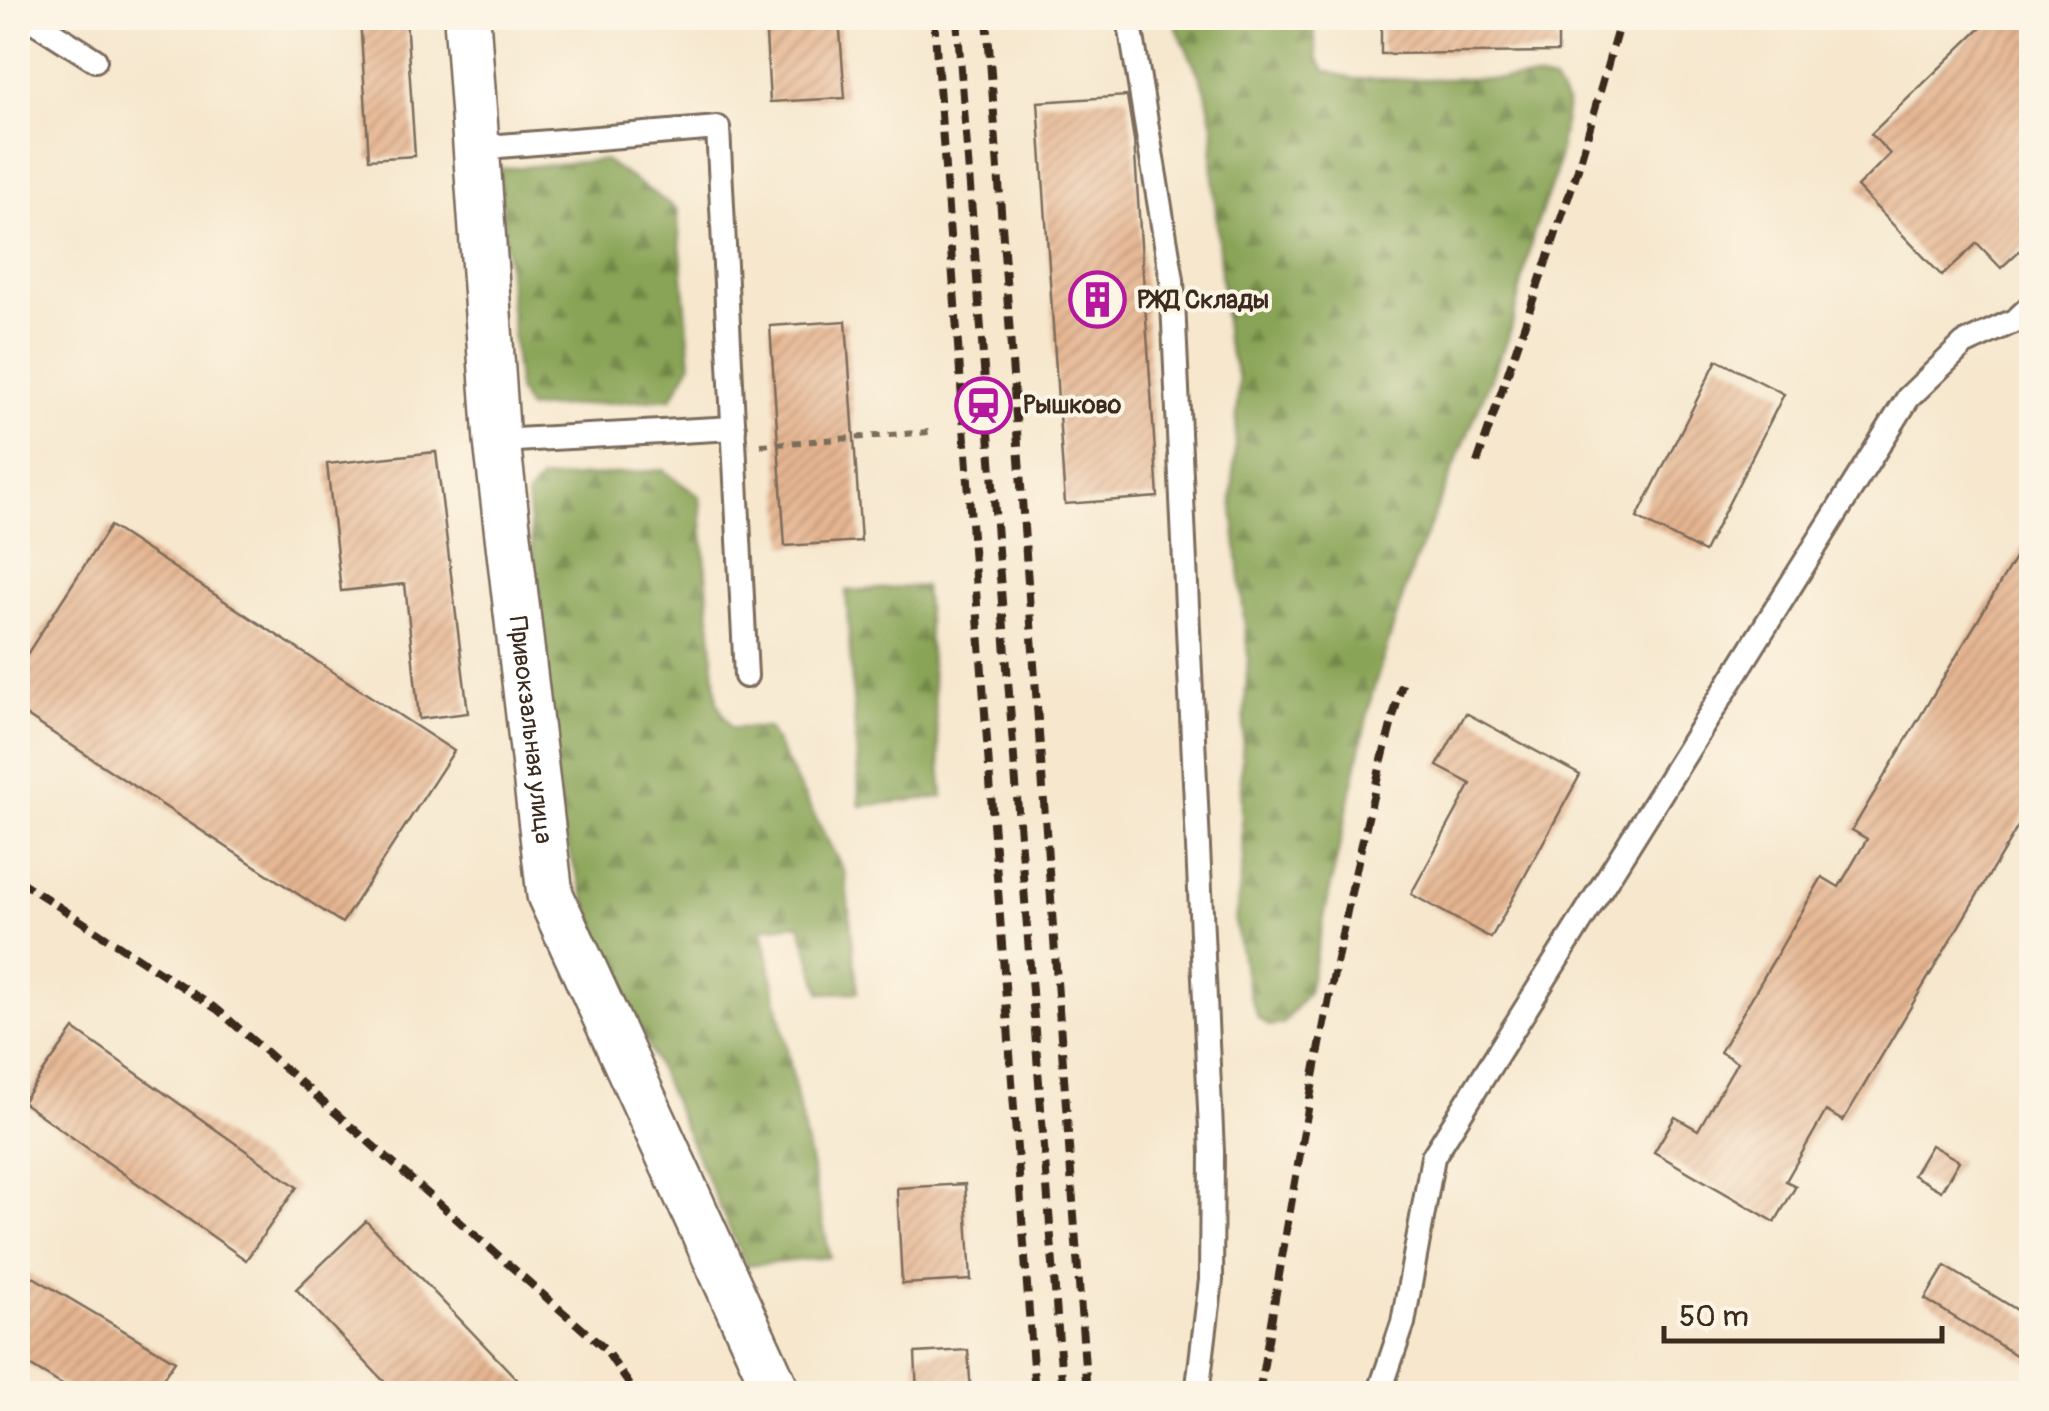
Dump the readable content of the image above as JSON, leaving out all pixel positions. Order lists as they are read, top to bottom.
{
  "streets": {
    "street": ["Привокзальная улица"]
  },
  "places": {
    "building": ["РЖД Склады"],
    "station": ["Рышково"]
  },
  "scale_bar": "50 m"
}
